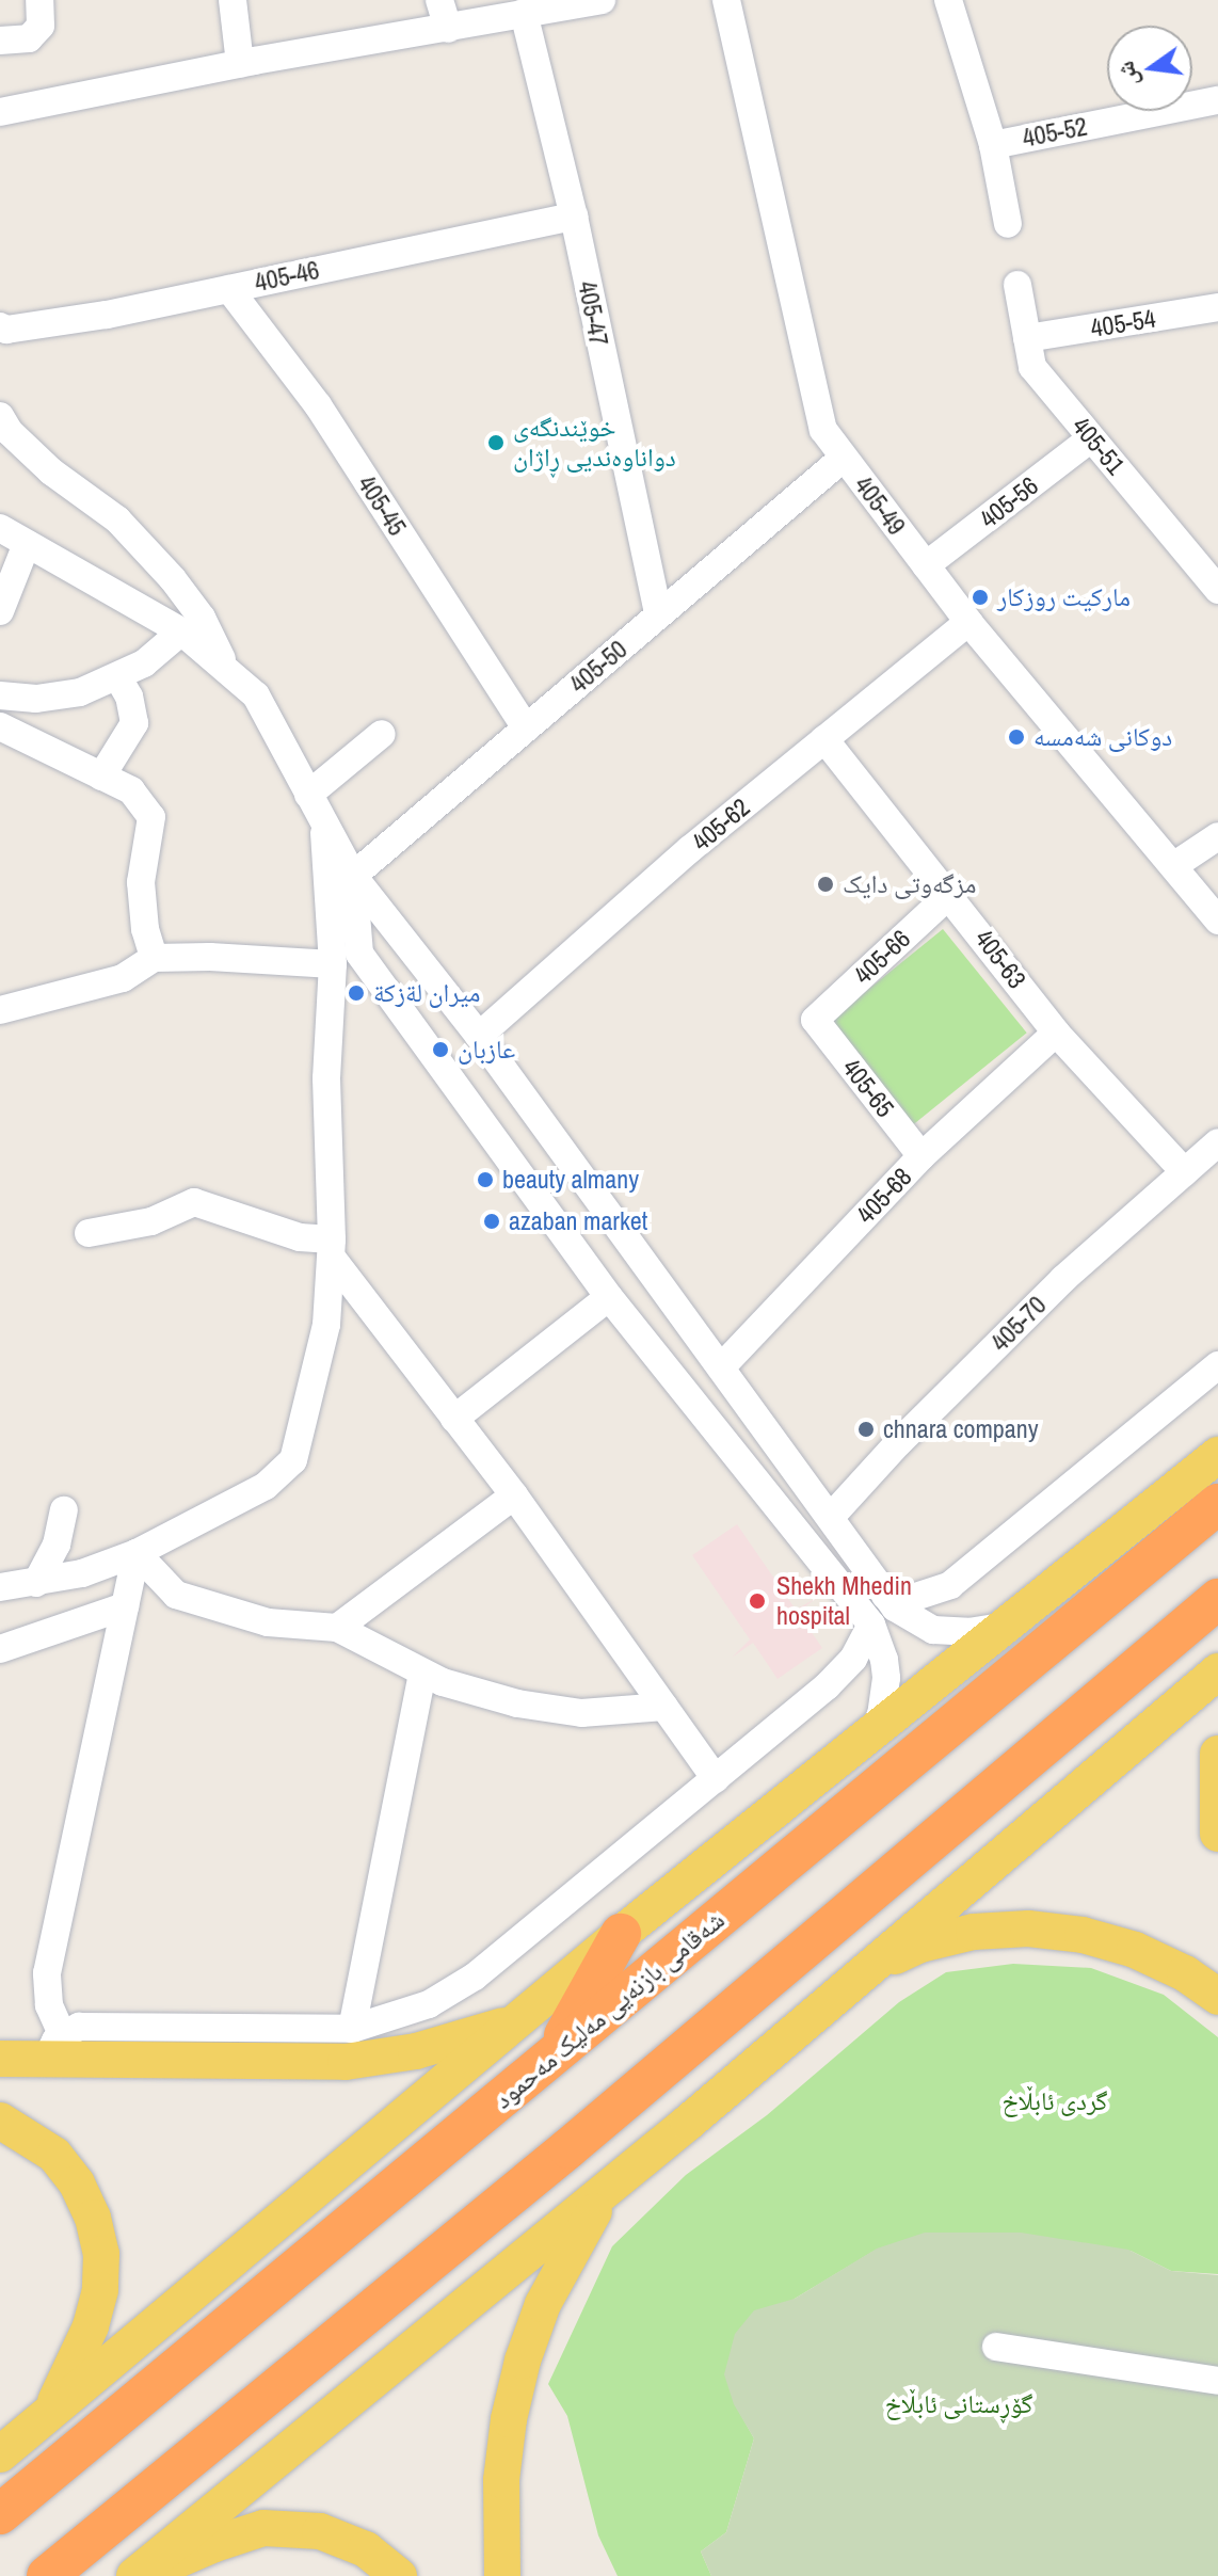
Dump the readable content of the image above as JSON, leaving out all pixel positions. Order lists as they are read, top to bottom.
{
  "streets": {
    "highway": ["شەقامی بازنەیی مەلیک مەحمود"],
    "street": [
      "405-52",
      "405-46",
      "405-47",
      "405-54",
      "405-51",
      "405-56",
      "405-45",
      "405-49",
      "405-50",
      "405-62",
      "405-66",
      "405-63",
      "405-65",
      "405-68",
      "405-70"
    ]
  },
  "crossings": [
    ["405-46", "405-47"],
    ["405-46", "405-45"],
    ["405-47", "405-50"],
    ["405-54", "405-51"],
    ["405-51", "405-56"],
    ["405-56", "405-49"],
    ["405-45", "405-50"],
    ["405-49", "405-50"],
    ["405-49", "405-62"],
    ["405-62", "405-63"],
    ["405-66", "405-63"],
    ["405-66", "405-65"],
    ["405-63", "405-68"],
    ["405-63", "405-70"],
    ["405-65", "405-68"]
  ],
  "parks": ["گردی ئابڵاخ", "گۆڕستانی ئابڵاخ"],
  "places": [
    "خوێندنگەی دواناوەندیی ڕاژان",
    "ماركيت روزكار",
    "دوکانی شەمسە",
    "مزگەوتی دایک",
    "ميران لةزكة",
    "عازبان",
    "beauty almany",
    "azaban market",
    "chnara company",
    "Shekh Mhedin hospital"
  ],
  "north": "left"
}
